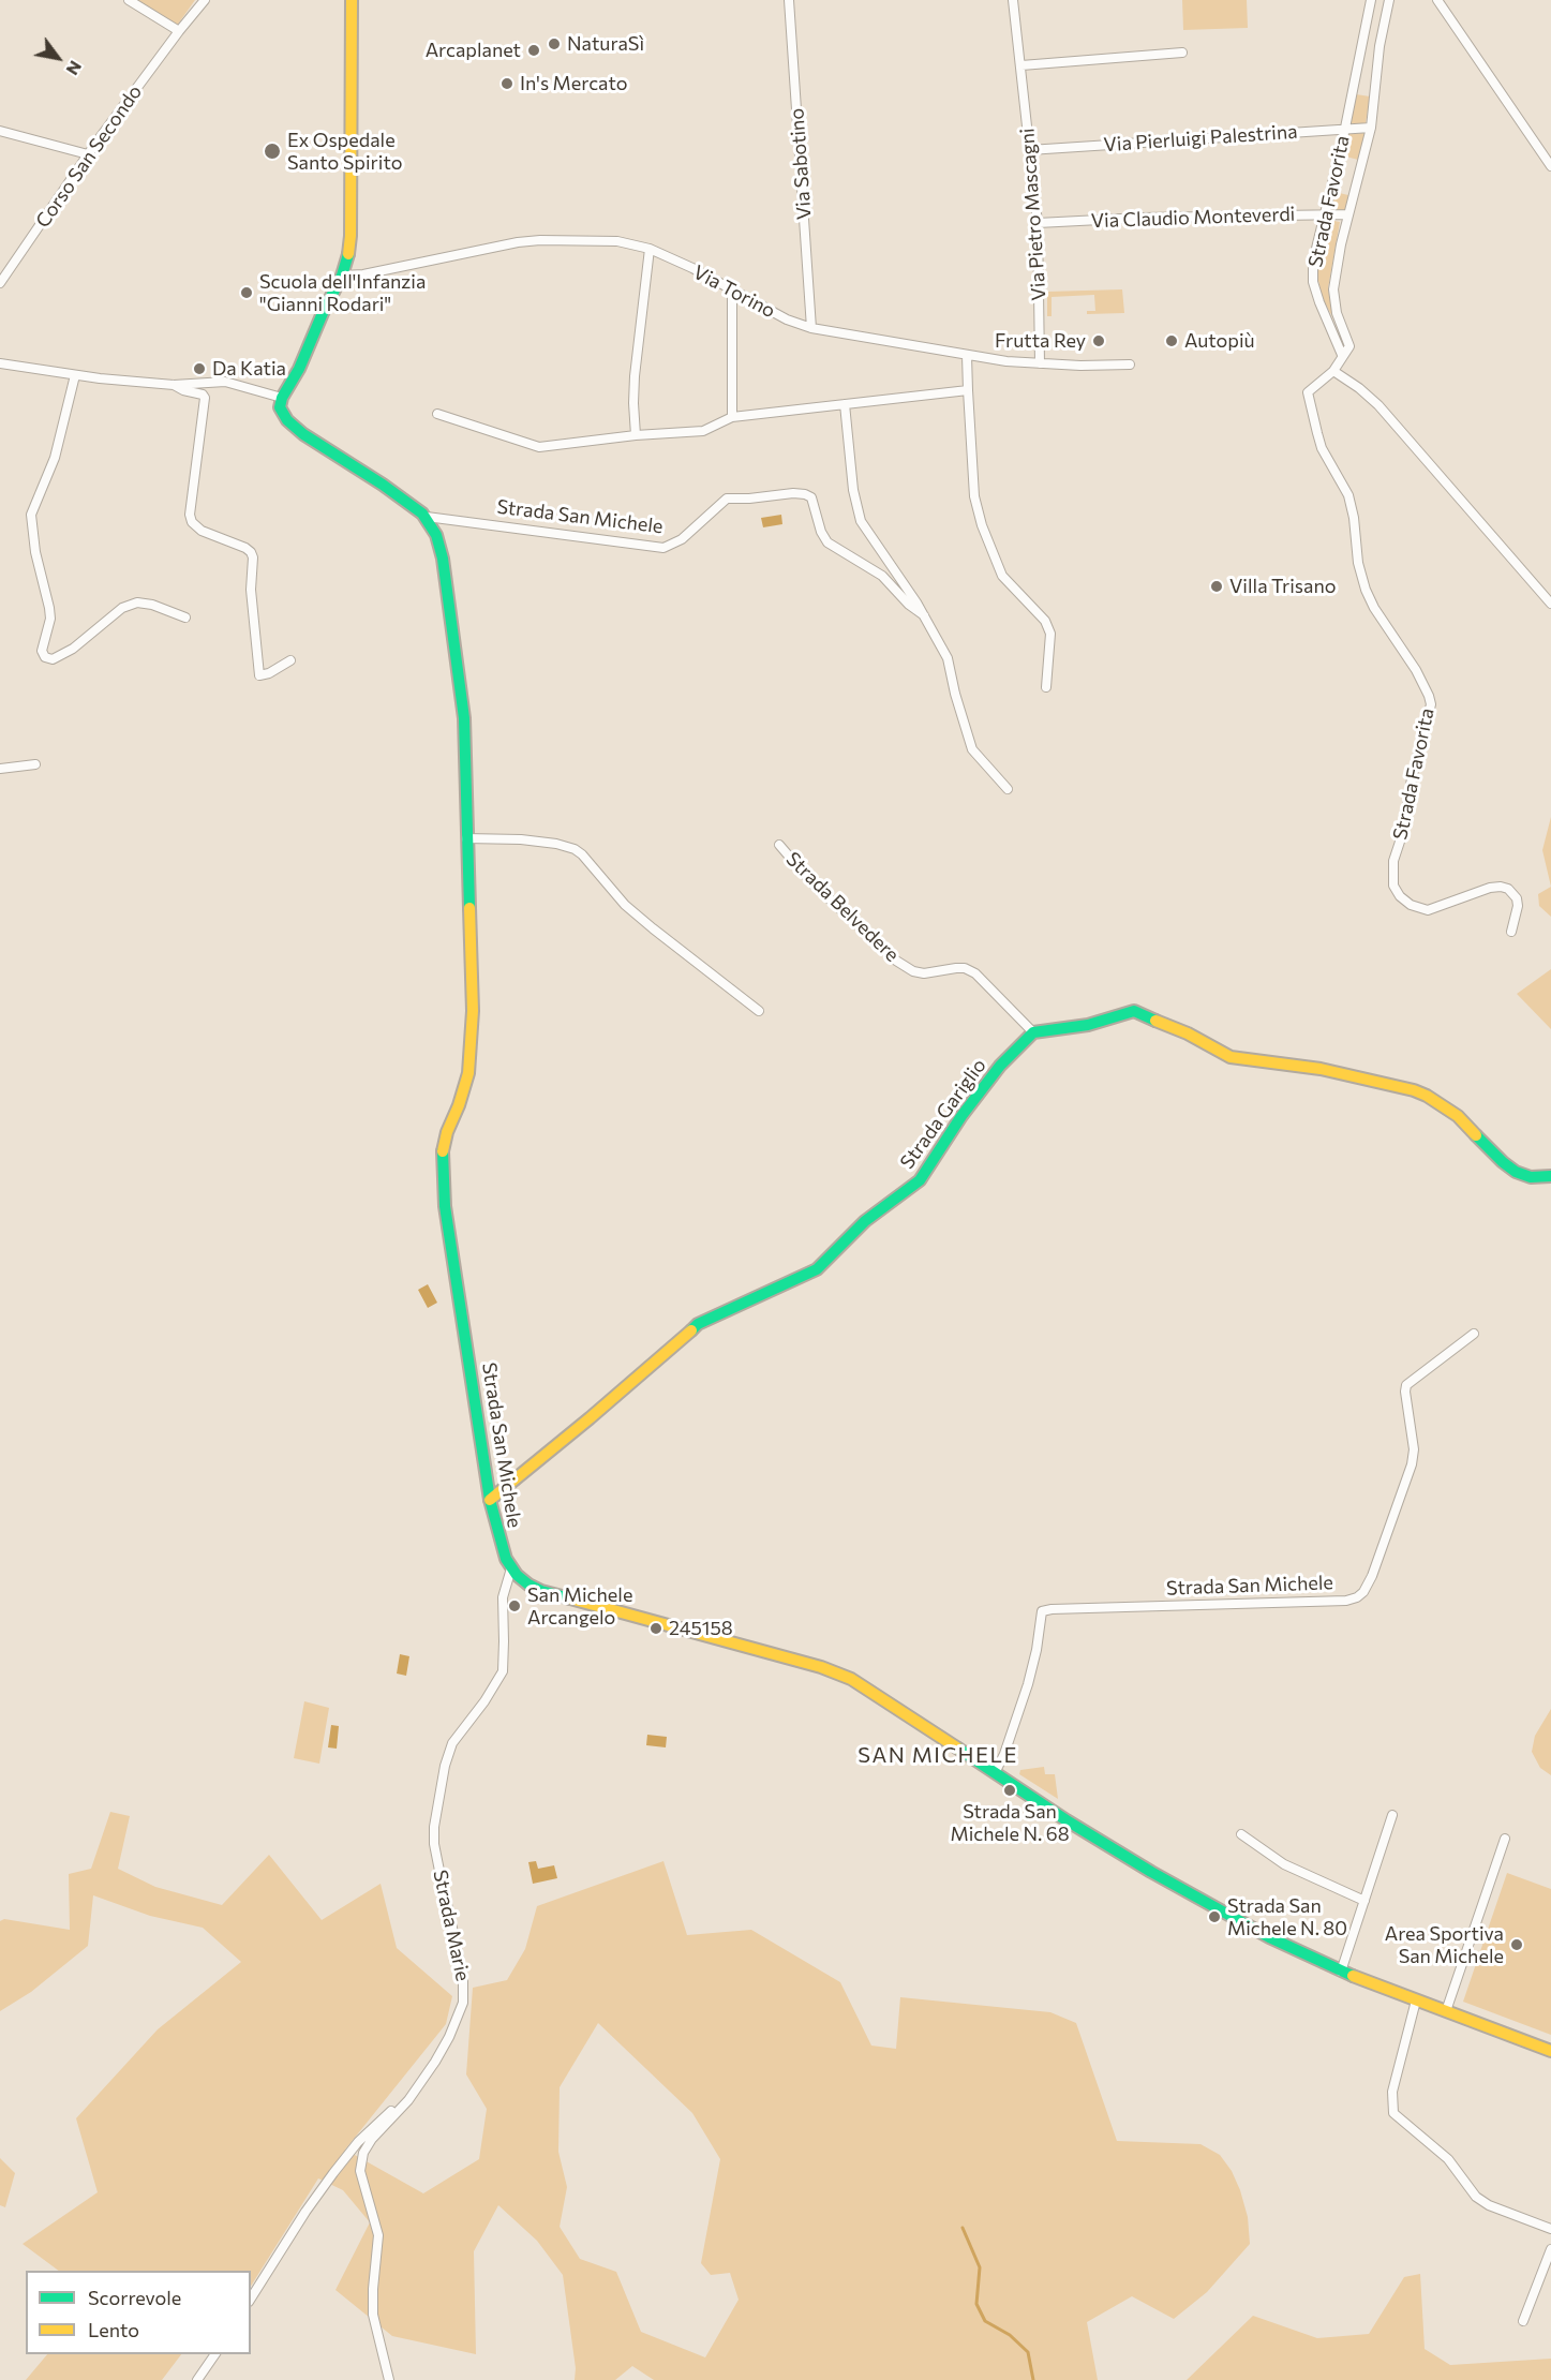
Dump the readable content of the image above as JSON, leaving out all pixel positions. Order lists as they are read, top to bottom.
{
  "streets": {
    "street": [
      "Via Pierluigi Palestrina",
      "Corso San Secondo",
      "Via Sabotino",
      "Strada Favorita",
      "Via Pietro Mascagni",
      "Via Claudio Monteverdi",
      "Via Torino",
      "Strada San Michele",
      "Strada Belvedere",
      "Strada Gariglio",
      "Strada Marie"
    ]
  },
  "crossings": [
    ["Via Pierluigi Palestrina", "Strada Favorita"],
    ["Via Pierluigi Palestrina", "Via Pietro Mascagni"],
    ["Via Sabotino", "Via Torino"],
    ["Strada Favorita", "Via Claudio Monteverdi"],
    ["Via Pietro Mascagni", "Via Claudio Monteverdi"],
    ["Via Pietro Mascagni", "Via Torino"],
    ["Strada San Michele", "Strada Gariglio"],
    ["Strada San Michele", "Strada Marie"],
    ["Strada Belvedere", "Strada Gariglio"]
  ],
  "districts": ["SAN MICHELE"],
  "places": [
    "NaturaSì",
    "Arcaplanet",
    "In's Mercato",
    "Ex Ospedale Santo Spirito",
    "Scuola dell'Infanzia \"Gianni Rodari\"",
    "Frutta Rey",
    "Autopiù",
    "Da Katia",
    "Villa Trisano",
    "San Michele Arcangelo",
    "245158",
    "Strada San Michele N. 68",
    "Strada San Michele N. 80",
    "Area Sportiva San Michele"
  ],
  "legend": ["Scorrevole", "Lento"],
  "north": "bottom right"
}
